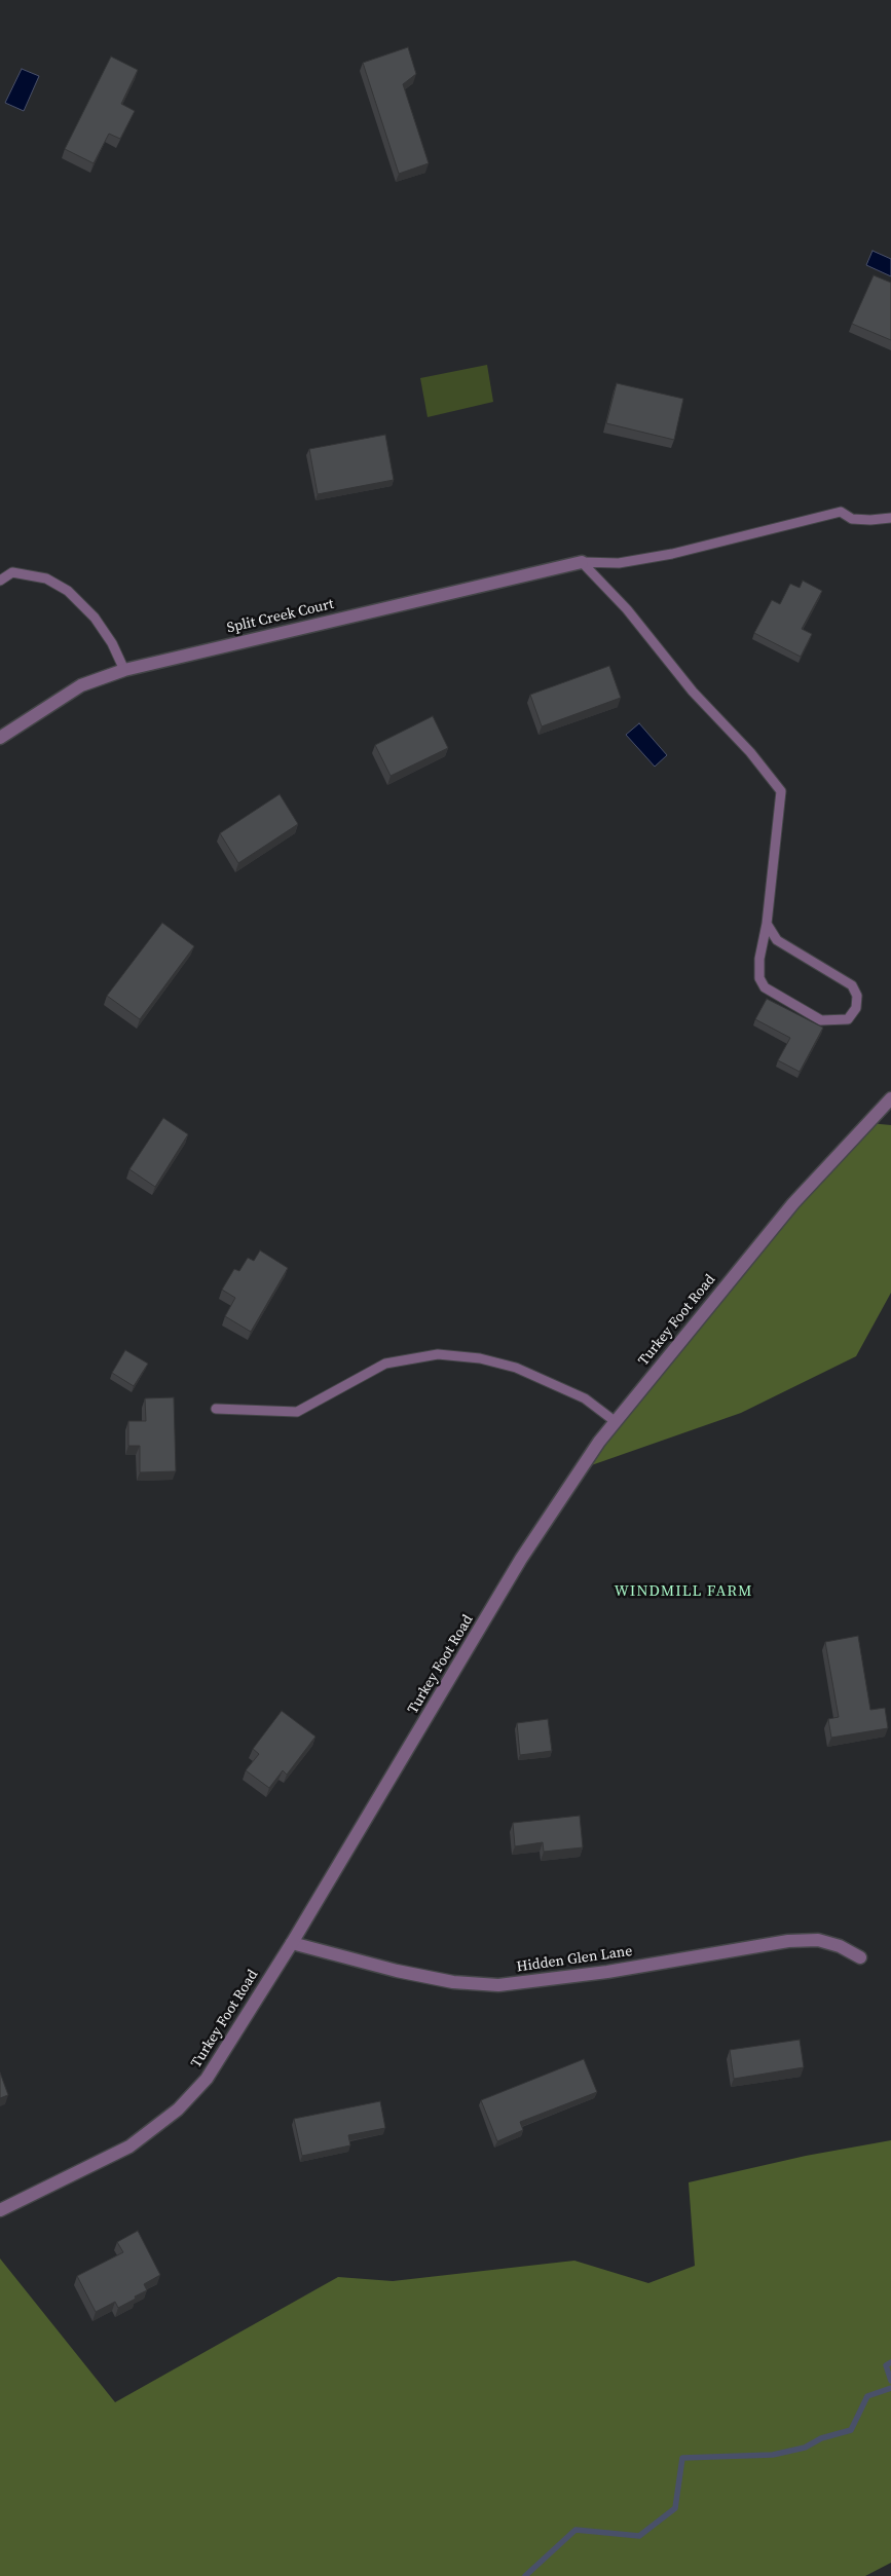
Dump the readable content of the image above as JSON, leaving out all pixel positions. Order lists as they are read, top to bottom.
{
  "streets": {
    "street": ["Split Creek Court", "Turkey Foot Road", "Hidden Glen Lane"]
  },
  "crossings": [
    ["Turkey Foot Road", "Hidden Glen Lane"]
  ],
  "districts": ["WINDMILL FARM"]
}
